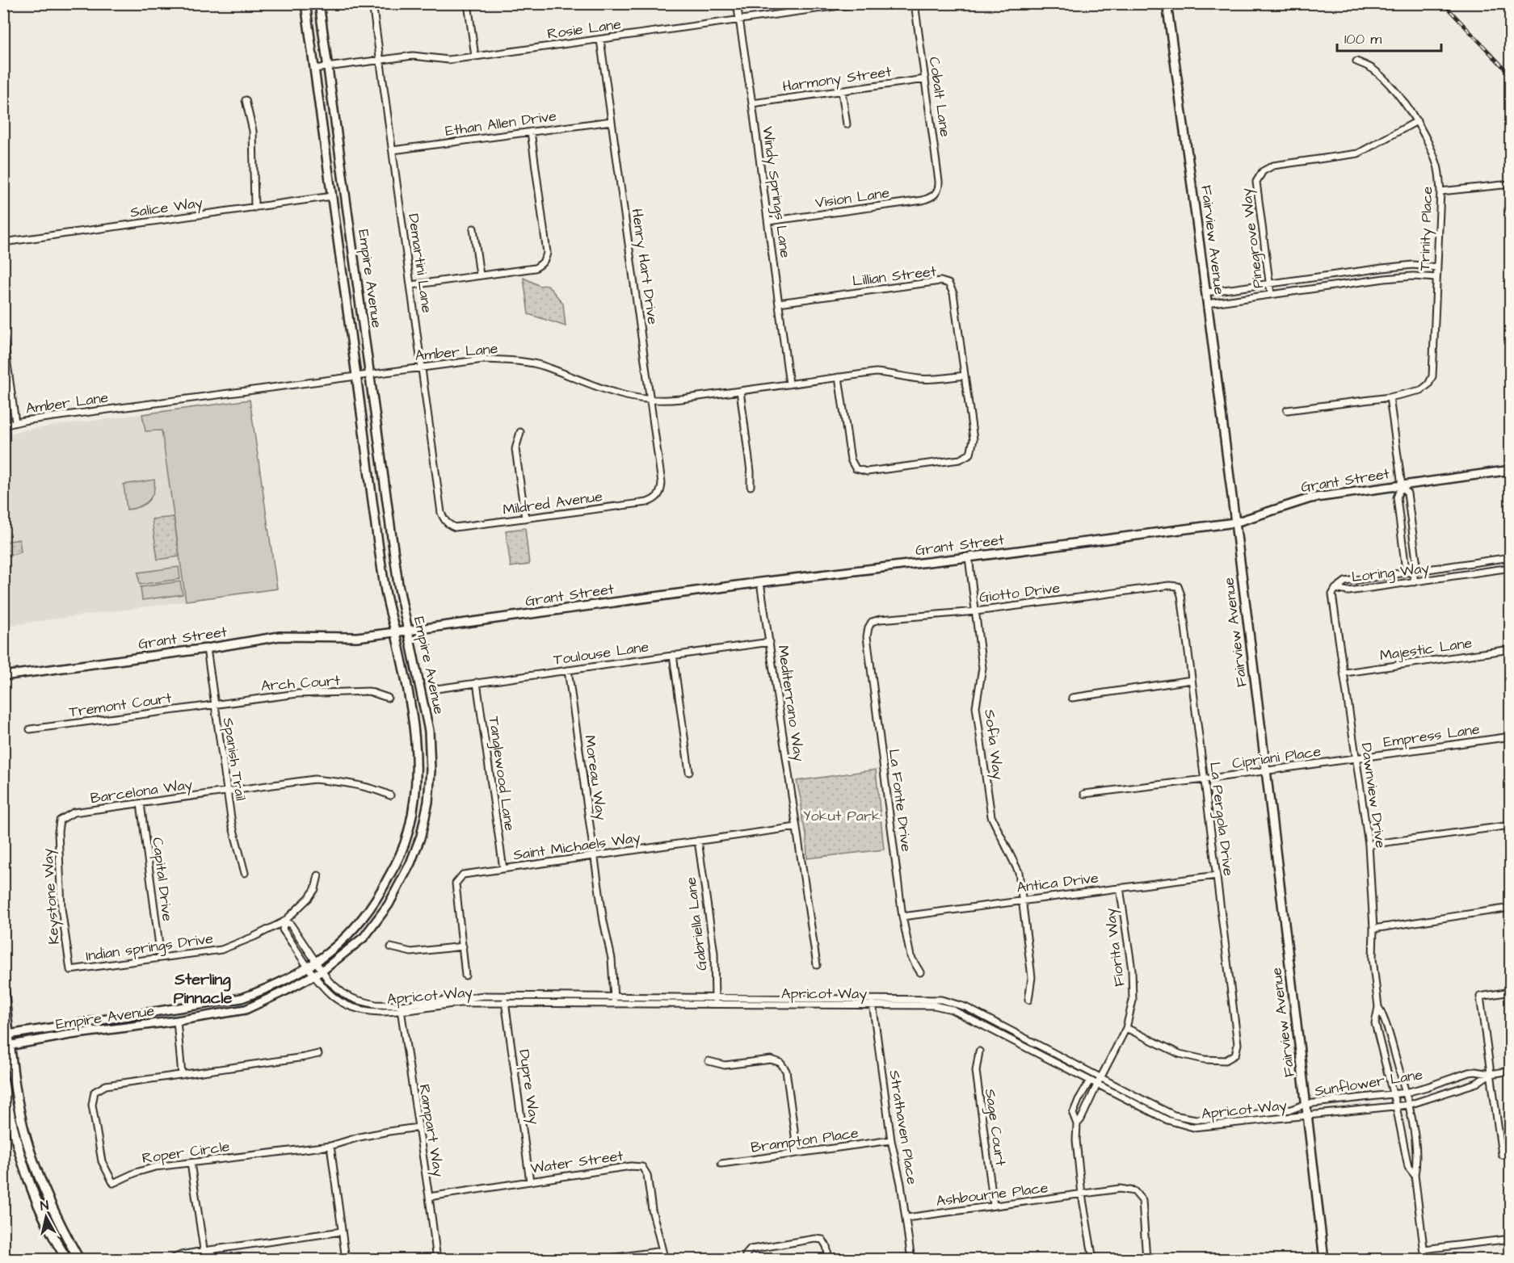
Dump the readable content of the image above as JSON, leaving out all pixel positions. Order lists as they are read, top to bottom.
{
  "streets": {
    "street": [
      "Rosie Lane",
      "Harmony Street",
      "Cobalt Lane",
      "Ethan Allen Drive",
      "Windy Springs Lane",
      "Vision Lane",
      "Salice Way",
      "Trinity Place",
      "Pinegrove Way",
      "Fairview Avenue",
      "Demartini Lane",
      "Henry Hart Drive",
      "Lillian Street",
      "Empire Avenue",
      "Amber Lane",
      "Grant Street",
      "Mildred Avenue",
      "Loring Way",
      "Giotto Drive",
      "Majestic Lane",
      "Toulouse Lane",
      "Arch Court",
      "Mediterrano Way",
      "Tremont Court",
      "Empress Lane",
      "Sofia Way",
      "Cipriani Place",
      "Spanish Trail",
      "Tanglewood Lane",
      "Moreau Way",
      "Barcelona Way",
      "Dawnview Drive",
      "La Fonte Drive",
      "La Pergola Drive",
      "Saint Michaels Way",
      "Capital Drive",
      "Antica Drive",
      "Keystone Way",
      "Gabriella Lane",
      "Indian springs Drive",
      "Fiorita Way",
      "Apricot Way",
      "Sunflower Lane",
      "Dupre Way",
      "Strathaven Place",
      "Sage Court",
      "Rampart Way",
      "Brampton Place",
      "Roper Circle",
      "Water Street",
      "Ashbourne Place"
    ]
  },
  "crossings": [
    ["Rosie Lane", "Windy Springs Lane"],
    ["Rosie Lane", "Demartini Lane"],
    ["Rosie Lane", "Henry Hart Drive"],
    ["Rosie Lane", "Empire Avenue"],
    ["Harmony Street", "Cobalt Lane"],
    ["Harmony Street", "Windy Springs Lane"],
    ["Cobalt Lane", "Vision Lane"],
    ["Ethan Allen Drive", "Demartini Lane"],
    ["Ethan Allen Drive", "Henry Hart Drive"],
    ["Windy Springs Lane", "Vision Lane"],
    ["Windy Springs Lane", "Lillian Street"],
    ["Windy Springs Lane", "Amber Lane"],
    ["Salice Way", "Empire Avenue"],
    ["Trinity Place", "Pinegrove Way"],
    ["Fairview Avenue", "Grant Street"],
    ["Fairview Avenue", "Cipriani Place"],
    ["Fairview Avenue", "Apricot Way"],
    ["Fairview Avenue", "Sunflower Lane"],
    ["Demartini Lane", "Amber Lane"],
    ["Demartini Lane", "Mildred Avenue"],
    ["Henry Hart Drive", "Amber Lane"],
    ["Henry Hart Drive", "Mildred Avenue"],
    ["Lillian Street", "Amber Lane"],
    ["Empire Avenue", "Amber Lane"],
    ["Empire Avenue", "Grant Street"],
    ["Empire Avenue", "Apricot Way"],
    ["Grant Street", "Mediterrano Way"],
    ["Grant Street", "Sofia Way"],
    ["Grant Street", "Spanish Trail"],
    ["Loring Way", "Dawnview Drive"],
    ["Giotto Drive", "Sofia Way"],
    ["Giotto Drive", "La Fonte Drive"],
    ["Giotto Drive", "La Pergola Drive"],
    ["Majestic Lane", "Dawnview Drive"],
    ["Toulouse Lane", "Mediterrano Way"],
    ["Toulouse Lane", "Tanglewood Lane"],
    ["Toulouse Lane", "Moreau Way"],
    ["Arch Court", "Tremont Court"],
    ["Arch Court", "Spanish Trail"],
    ["Mediterrano Way", "Saint Michaels Way"],
    ["Tremont Court", "Spanish Trail"],
    ["Empress Lane", "Cipriani Place"],
    ["Empress Lane", "Dawnview Drive"],
    ["Sofia Way", "Antica Drive"],
    ["Cipriani Place", "Dawnview Drive"],
    ["Cipriani Place", "La Pergola Drive"],
    ["Spanish Trail", "Barcelona Way"],
    ["Tanglewood Lane", "Saint Michaels Way"],
    ["Moreau Way", "Saint Michaels Way"],
    ["Moreau Way", "Apricot Way"],
    ["Barcelona Way", "Capital Drive"],
    ["Barcelona Way", "Keystone Way"],
    ["Dawnview Drive", "Sunflower Lane"],
    ["La Fonte Drive", "Antica Drive"],
    ["La Pergola Drive", "Antica Drive"],
    ["La Pergola Drive", "Fiorita Way"],
    ["Saint Michaels Way", "Gabriella Lane"],
    ["Capital Drive", "Indian springs Drive"],
    ["Antica Drive", "Fiorita Way"],
    ["Keystone Way", "Indian springs Drive"],
    ["Gabriella Lane", "Apricot Way"],
    ["Indian springs Drive", "Apricot Way"],
    ["Fiorita Way", "Apricot Way"],
    ["Apricot Way", "Sunflower Lane"],
    ["Apricot Way", "Dupre Way"],
    ["Apricot Way", "Strathaven Place"],
    ["Apricot Way", "Rampart Way"],
    ["Dupre Way", "Water Street"],
    ["Strathaven Place", "Brampton Place"],
    ["Strathaven Place", "Ashbourne Place"],
    ["Sage Court", "Ashbourne Place"],
    ["Rampart Way", "Roper Circle"],
    ["Rampart Way", "Water Street"]
  ],
  "districts": ["Sterling Pinnacle"],
  "parks": ["Yokut Park"],
  "scale_bar": "100 m",
  "north": "top"
}
